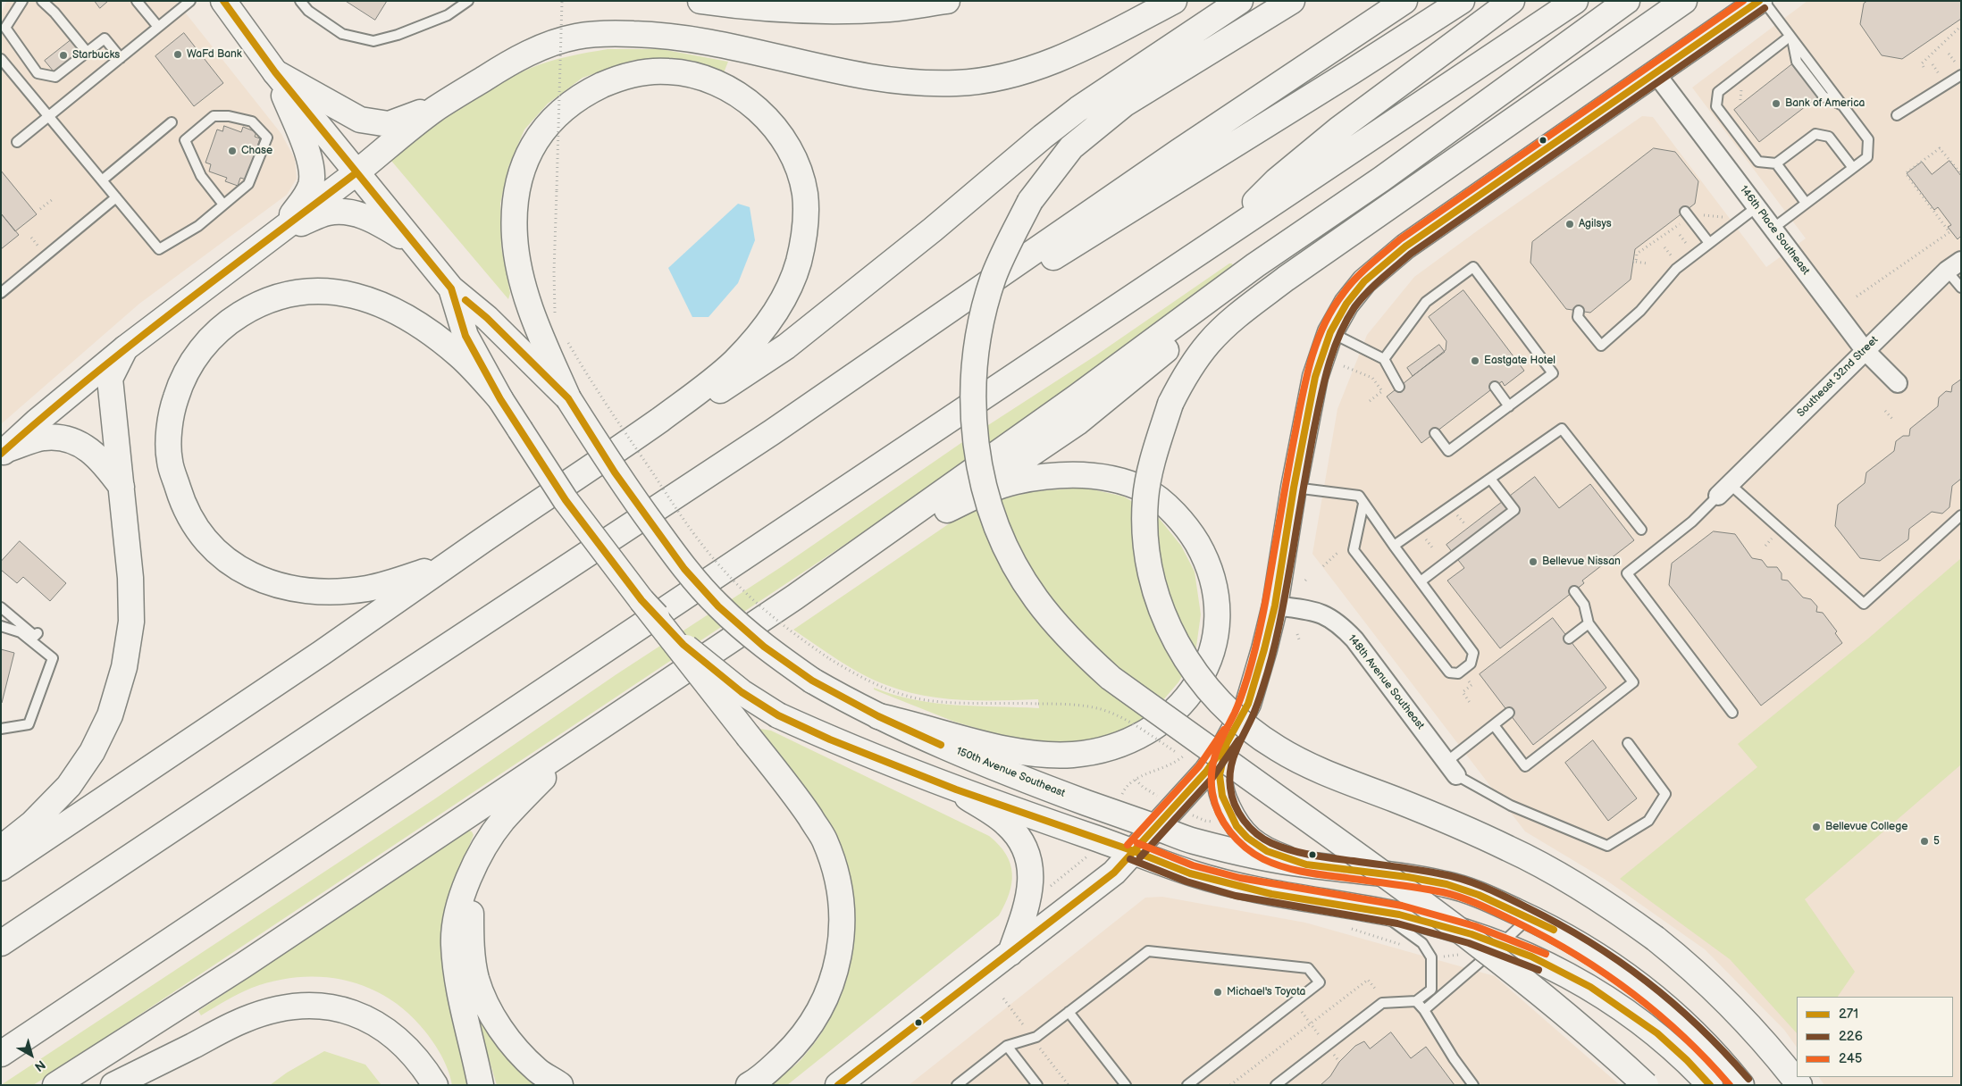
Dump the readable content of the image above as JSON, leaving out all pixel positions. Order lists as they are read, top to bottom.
{
  "streets": {
    "main road": ["150th Avenue Southeast"],
    "street": ["146th Place Southeast", "Southeast 32nd Street", "148th Avenue Southeast"]
  },
  "crossings": [
    ["146th Place Southeast", "Southeast 32nd Street"]
  ],
  "places": [
    "WaFd Bank",
    "Starbucks",
    "Bank of America",
    "Chase",
    "Agilsys",
    "Eastgate Hotel",
    "Bellevue Nissan",
    "Bellevue College",
    "5",
    "Michael's Toyota"
  ],
  "lines": ["transit line 271", "transit line 245", "transit line 226"],
  "legend": ["271", "226", "245"],
  "north": "bottom right"
}
